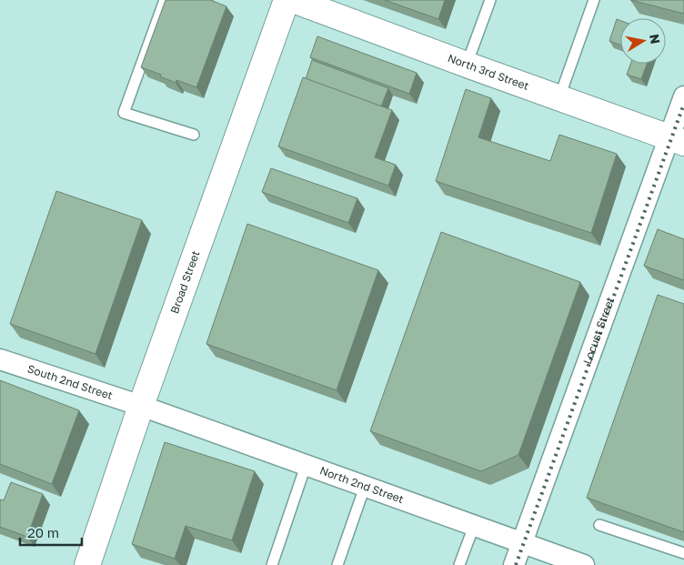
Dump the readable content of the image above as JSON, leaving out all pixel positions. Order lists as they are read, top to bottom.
{
  "streets": {
    "main road": ["North 3rd Street", "Broad Street"],
    "street": ["Locust Street", "South 2nd Street", "North 2nd Street"]
  },
  "crossings": [
    ["North 3rd Street", "Locust Street"],
    ["Broad Street", "South 2nd Street"],
    ["Broad Street", "North 2nd Street"],
    ["Locust Street", "North 2nd Street"],
    ["South 2nd Street", "North 2nd Street"]
  ],
  "scale_bar": "20 m",
  "north": "right"
}
